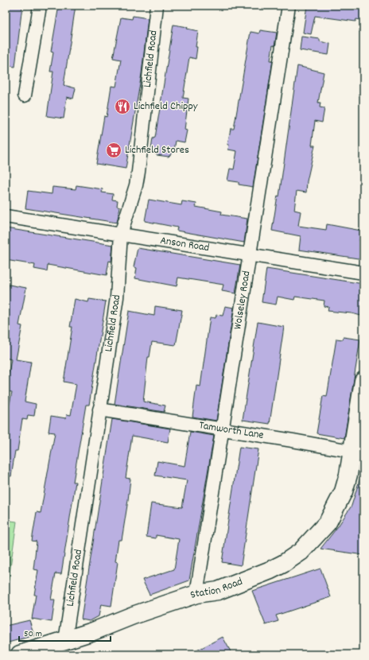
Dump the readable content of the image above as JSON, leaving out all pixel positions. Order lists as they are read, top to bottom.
{
  "streets": {
    "street": [
      "Lichfield Road",
      "Anson Road",
      "Wolseley Road",
      "Tamworth Lane",
      "Station Road"
    ]
  },
  "crossings": [
    ["Lichfield Road", "Anson Road"],
    ["Lichfield Road", "Tamworth Lane"],
    ["Lichfield Road", "Station Road"],
    ["Anson Road", "Wolseley Road"],
    ["Wolseley Road", "Tamworth Lane"],
    ["Wolseley Road", "Station Road"],
    ["Tamworth Lane", "Station Road"]
  ],
  "places": {
    "restaurant": ["Lichfield Chippy"],
    "supermarket": ["Lichfield Stores"]
  },
  "scale_bar": "50 m"
}
